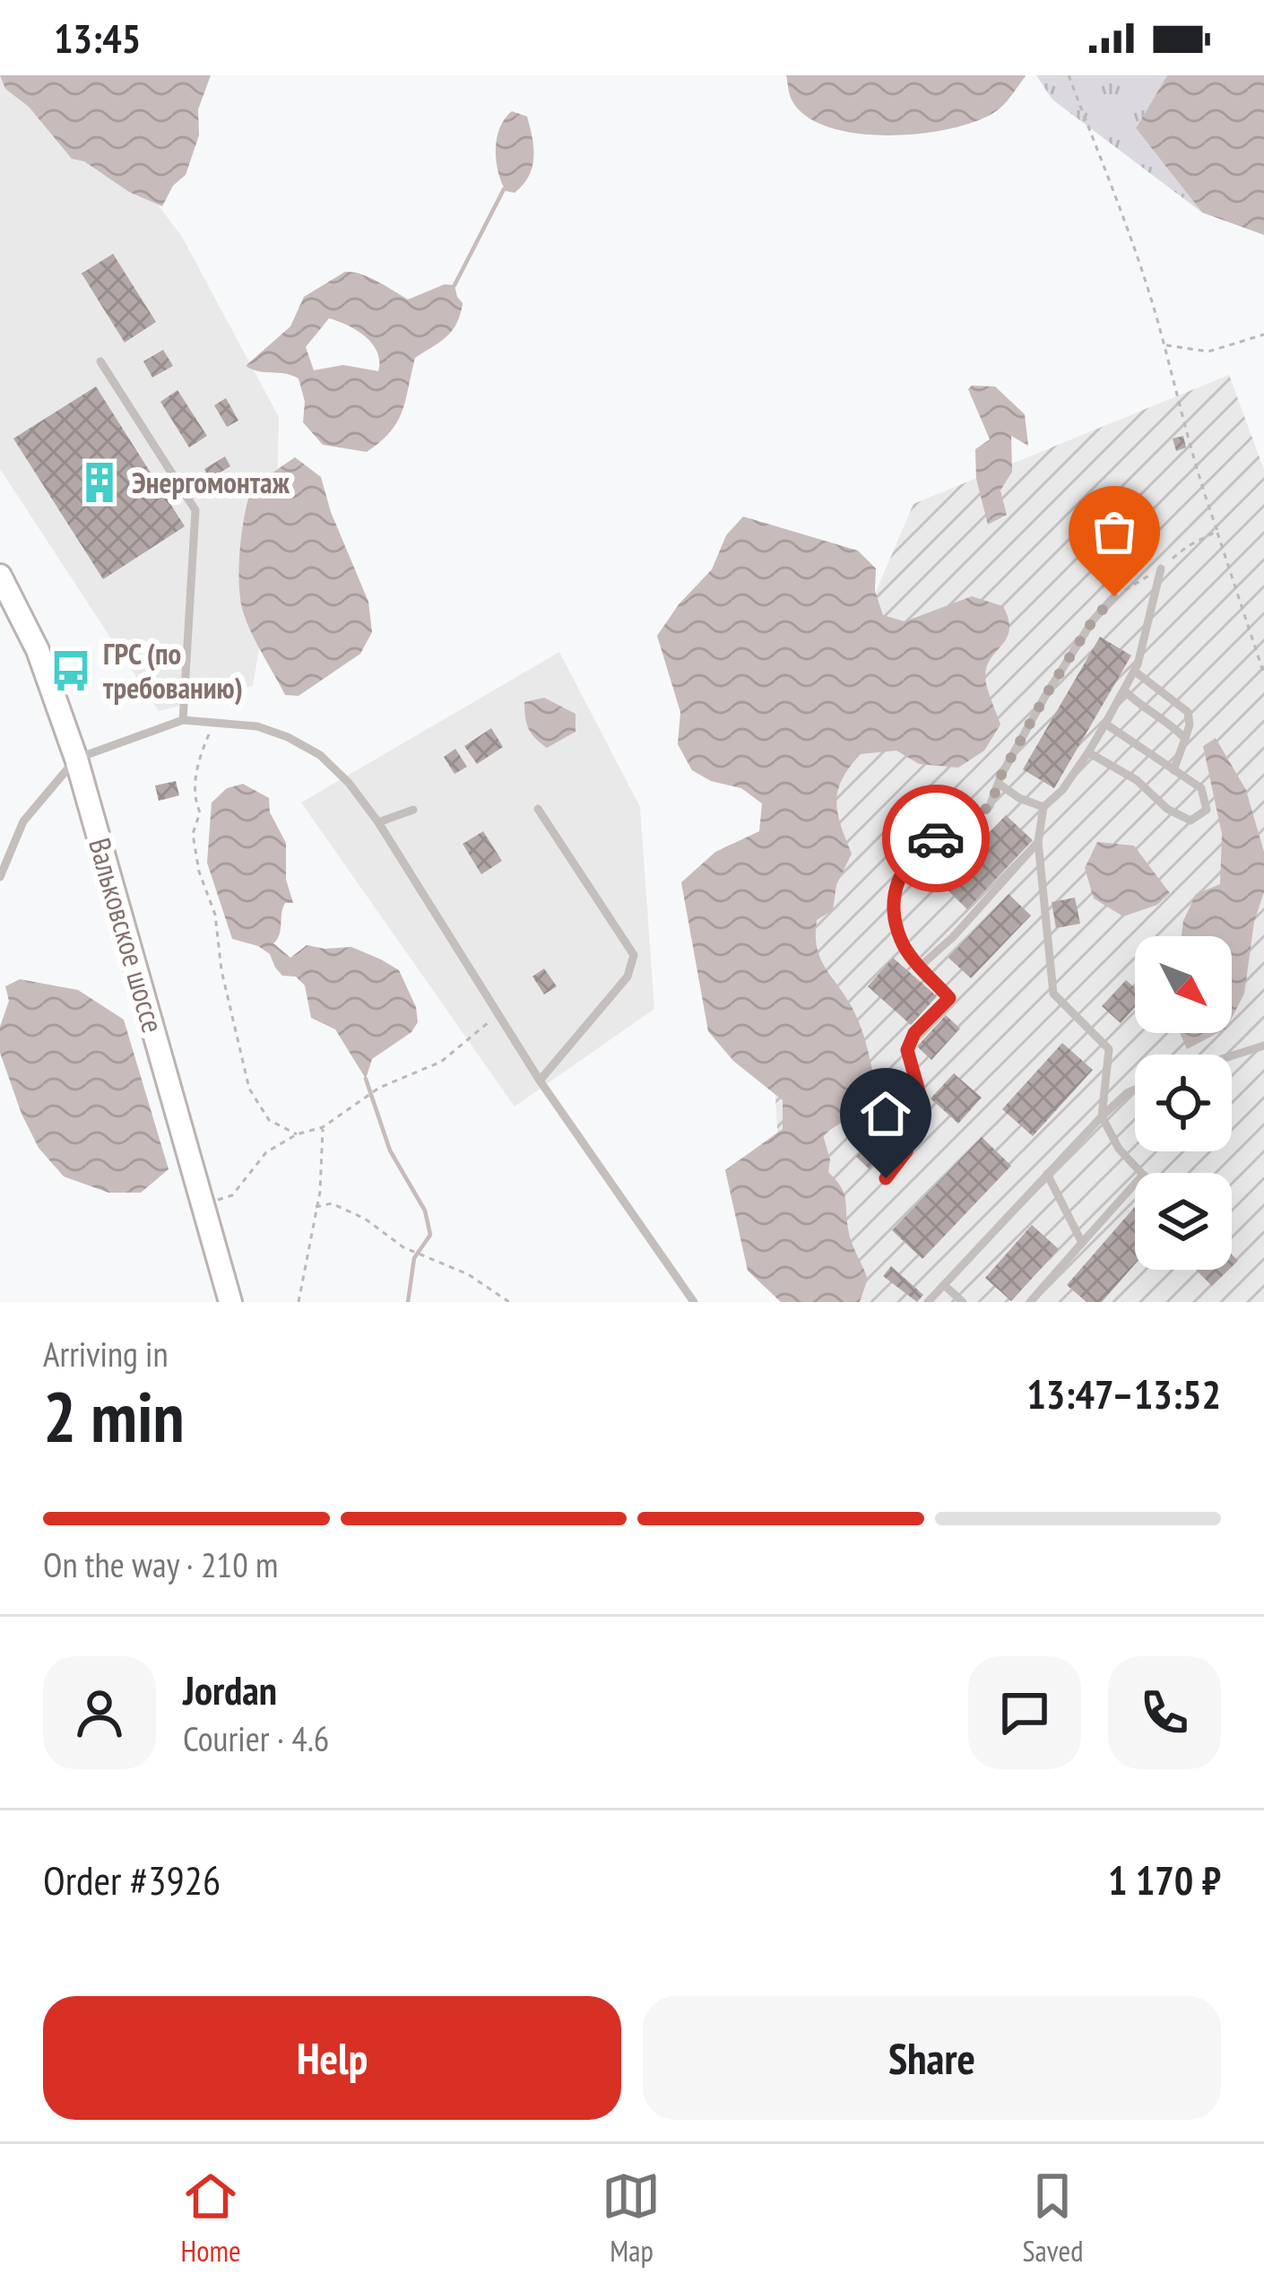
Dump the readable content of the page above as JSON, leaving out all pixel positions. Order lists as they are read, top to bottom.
{
  "streets": {
    "main road": ["Вальковское шоссе"]
  },
  "places": {
    "building": ["Энергомонтаж"],
    "bus stop": ["ГРС (по требованию)"]
  },
  "north": "bottom right",
  "page": {
    "status": "13:45",
    "heading": ["2 min", "Arriving in", "13:47–13:52"],
    "panel": [
      "Jordan",
      "Courier · 4.6",
      "Order #3926",
      "1 170 ₽"
    ],
    "bar": "On the way · 210 m",
    "buttons": ["Help", "Share"],
    "tabs": ["Home", "Map", "Saved"]
  }
}
